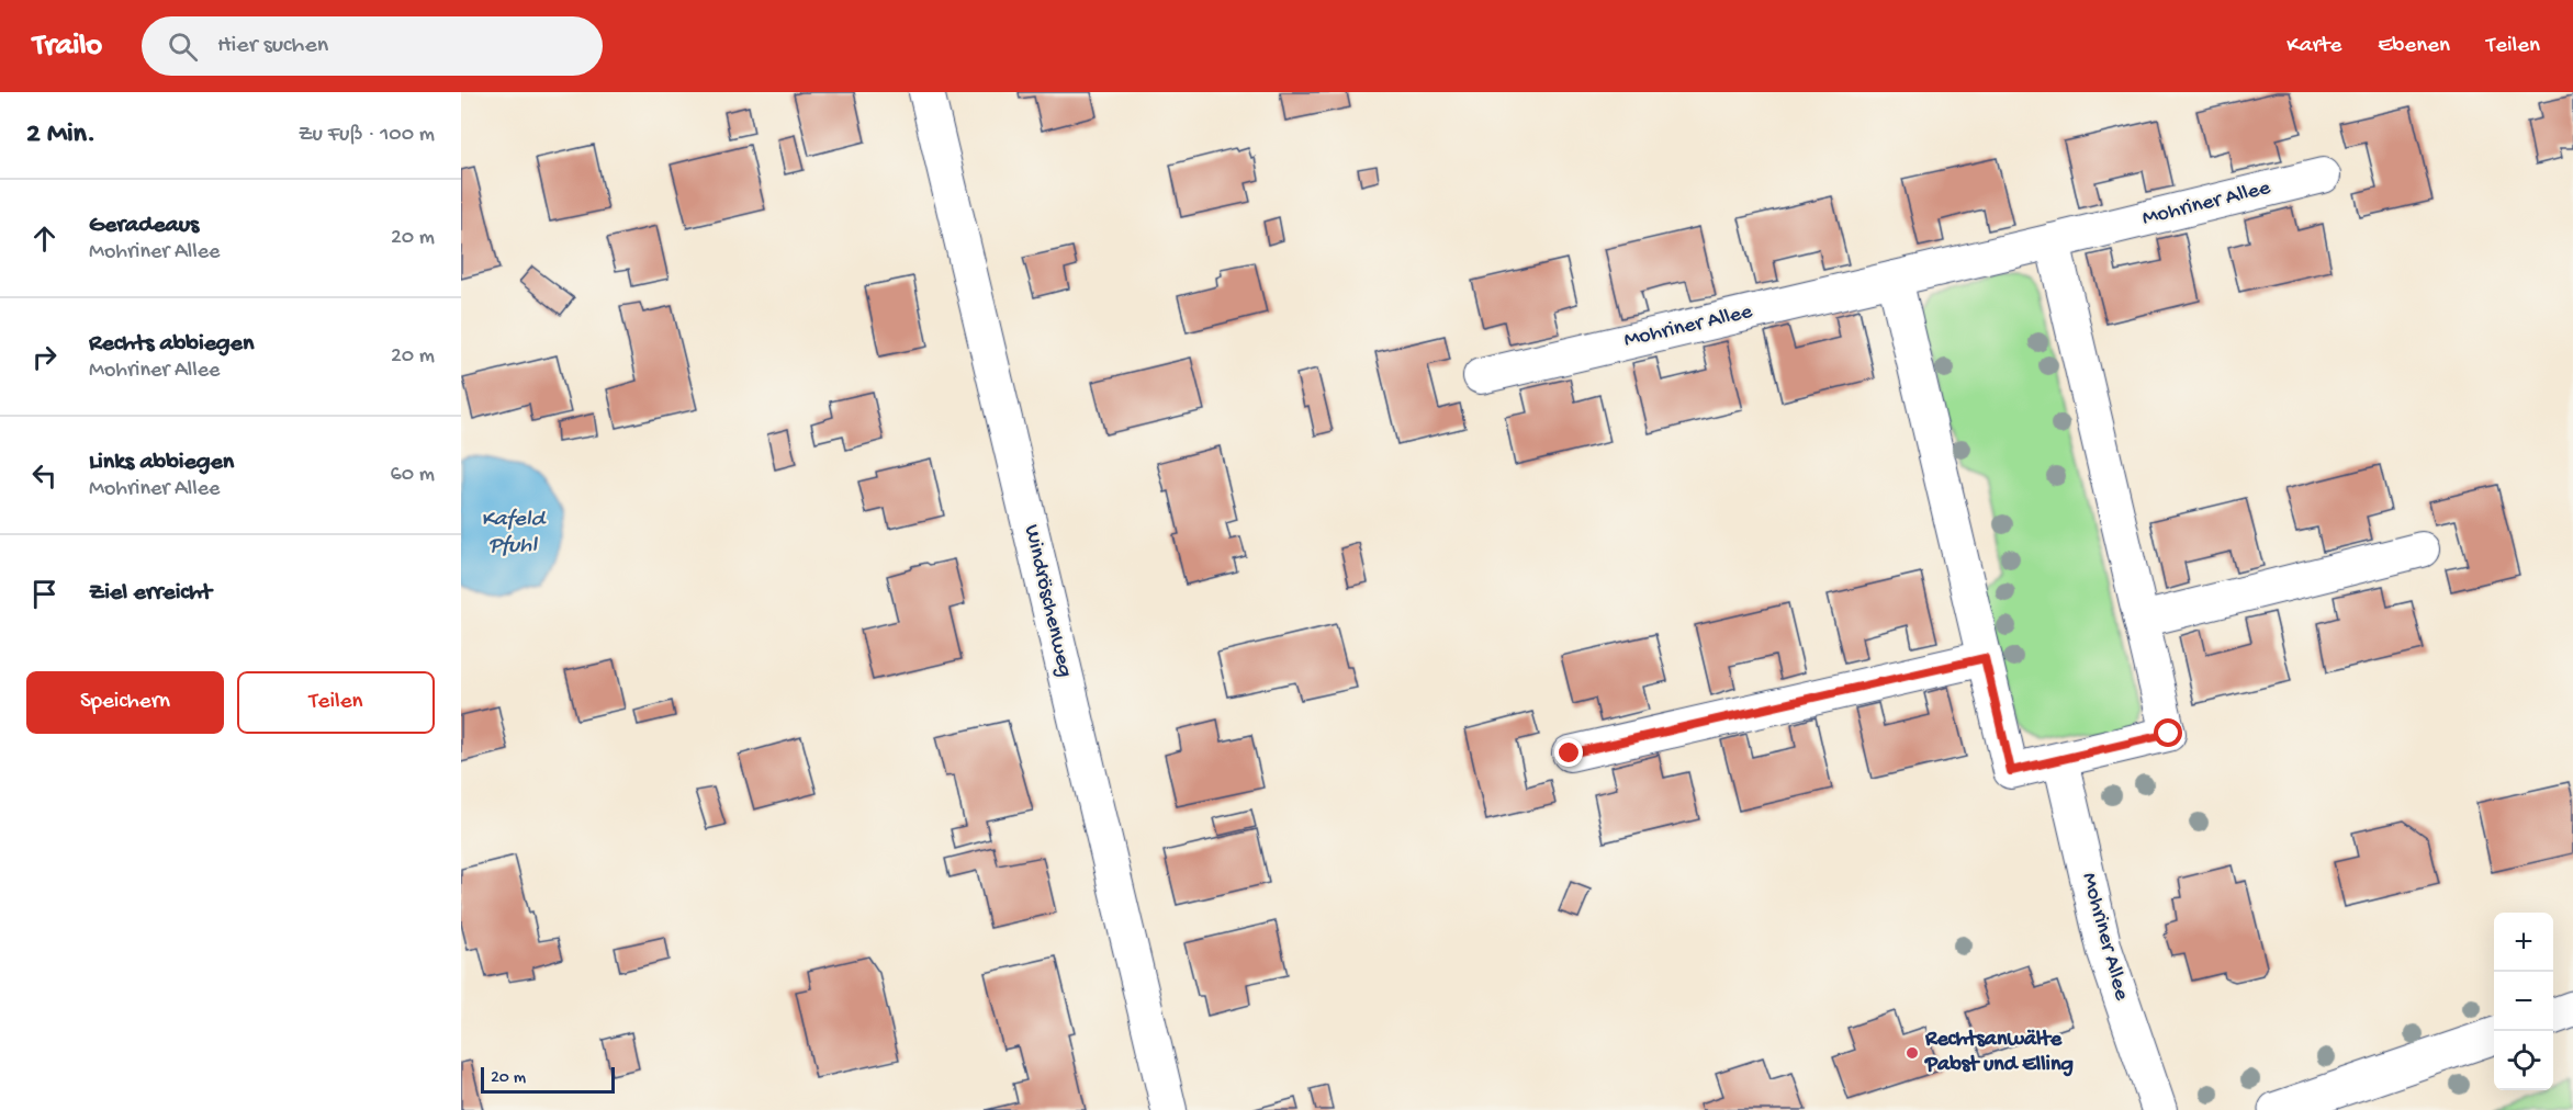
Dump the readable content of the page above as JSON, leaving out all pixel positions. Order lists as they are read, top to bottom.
{
  "streets": {
    "street": ["Mohriner Allee", "Windröschenweg"]
  },
  "water": ["Kafeld Pfuhl"],
  "places": ["Rechtsanwälte Pabst und Elling"],
  "scale_bar": "20 m",
  "page": {
    "header": "Trailo",
    "search": "Hier suchen",
    "nav": ["Karte", "Ebenen", "Teilen"],
    "heading": ["2 Min.", "Zu Fuß · 100 m"],
    "list": [
      ["Geradeaus", "Mohriner Allee", "20 m"],
      ["Rechts abbiegen", "Mohriner Allee", "20 m"],
      ["Links abbiegen", "Mohriner Allee", "60 m"],
      "Ziel erreicht"
    ],
    "buttons": ["Speichern", "Teilen"],
    "map_buttons": ["+", "−"],
    "scale": "20 m"
  }
}
